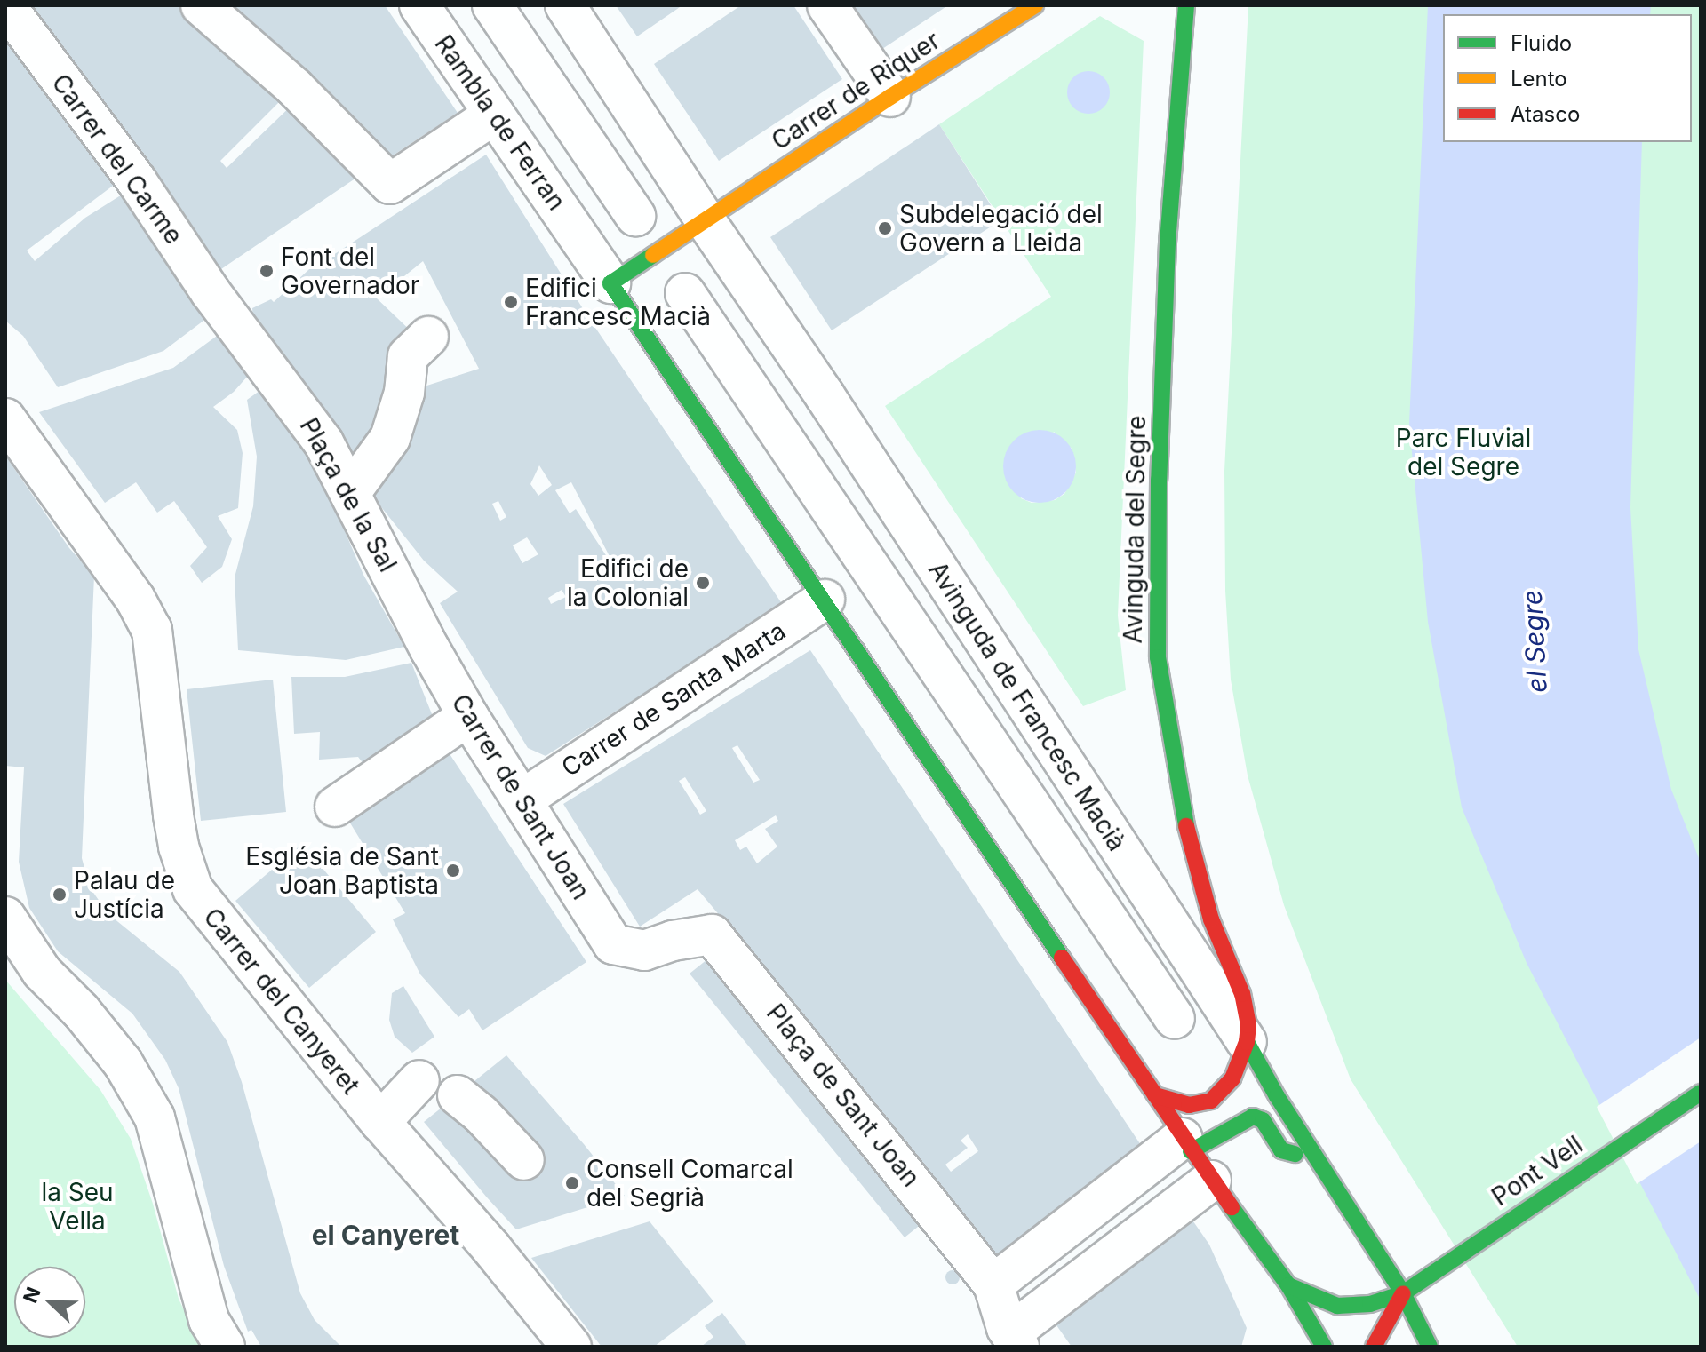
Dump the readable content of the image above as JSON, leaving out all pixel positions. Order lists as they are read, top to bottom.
{
  "streets": {
    "main road": [
      "Carrer de Riquer",
      "Avinguda del Segre",
      "Avinguda de Francesc Macià",
      "Pont Vell"
    ],
    "street": [
      "Rambla de Ferran",
      "Carrer del Carme",
      "Plaça de la Sal",
      "Carrer de Santa Marta",
      "Carrer de Sant Joan",
      "Carrer del Canyeret",
      "Plaça de Sant Joan"
    ]
  },
  "crossings": [
    ["Carrer de Riquer", "Avinguda de Francesc Macià"],
    ["Carrer del Carme", "Plaça de la Sal"],
    ["Plaça de la Sal", "Carrer de Sant Joan"],
    ["Avinguda del Segre", "Avinguda de Francesc Macià"],
    ["Carrer de Santa Marta", "Carrer de Sant Joan"],
    ["Avinguda de Francesc Macià", "Pont Vell"],
    ["Carrer de Sant Joan", "Plaça de Sant Joan"]
  ],
  "districts": ["el Canyeret"],
  "water": ["el Segre"],
  "parks": ["Parc Fluvial del Segre", "la Seu Vella"],
  "places": [
    "Subdelegació del Govern a Lleida",
    "Font del Governador",
    "Edifici Francesc Macià",
    "Edifici de la Colonial",
    "Església de Sant Joan Baptista",
    "Palau de Justícia",
    "Consell Comarcal del Segrià"
  ],
  "legend": ["Fluido", "Lento", "Atasco"],
  "north": "left"
}
